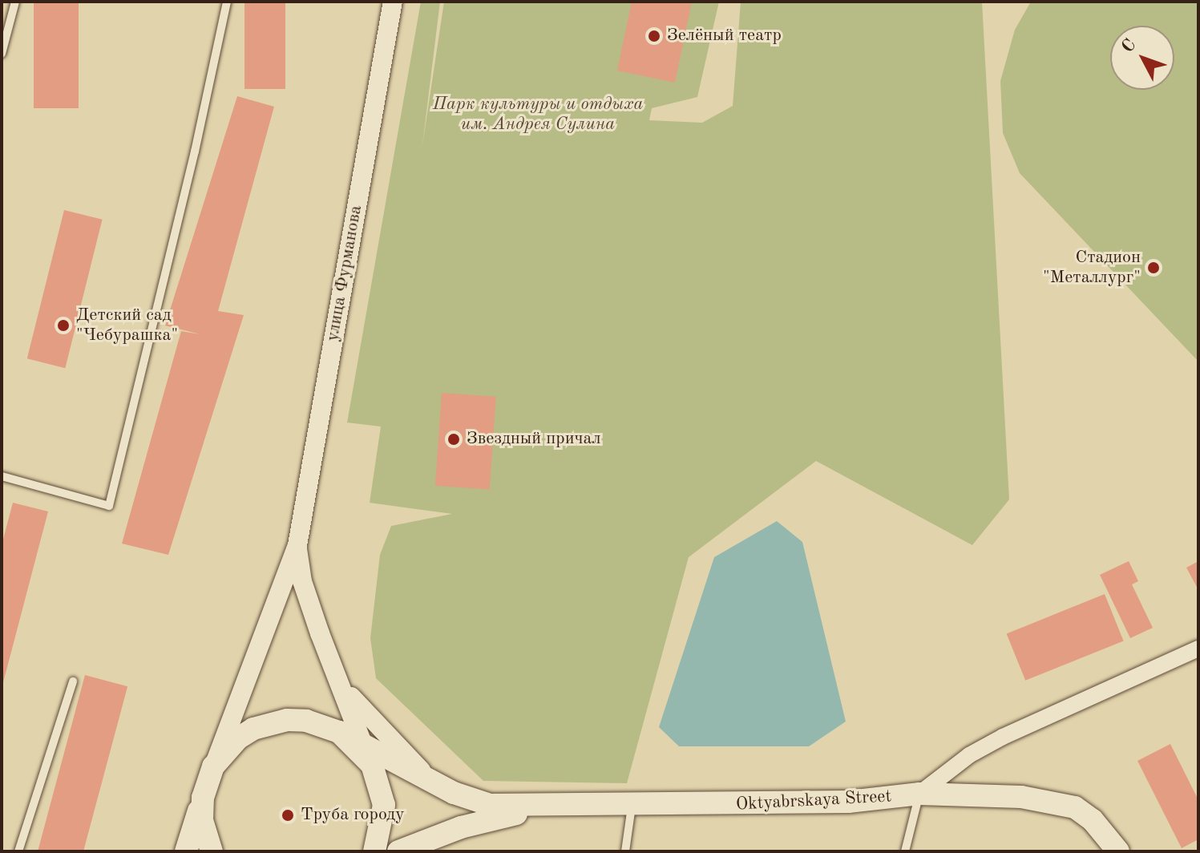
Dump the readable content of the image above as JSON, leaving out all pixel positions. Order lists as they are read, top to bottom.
{
  "streets": {
    "main road": ["Oktyabrskaya Street"],
    "street": ["улица Фурманова"]
  },
  "parks": ["Парк культуры и отдыха им. Андрея Сулина"],
  "places": [
    "Зелёный театр",
    "Стадион \"Металлург\"",
    "Детский сад \"Чебурашка\"",
    "Звездный причал",
    "Труба городу"
  ],
  "north": "top left"
}
